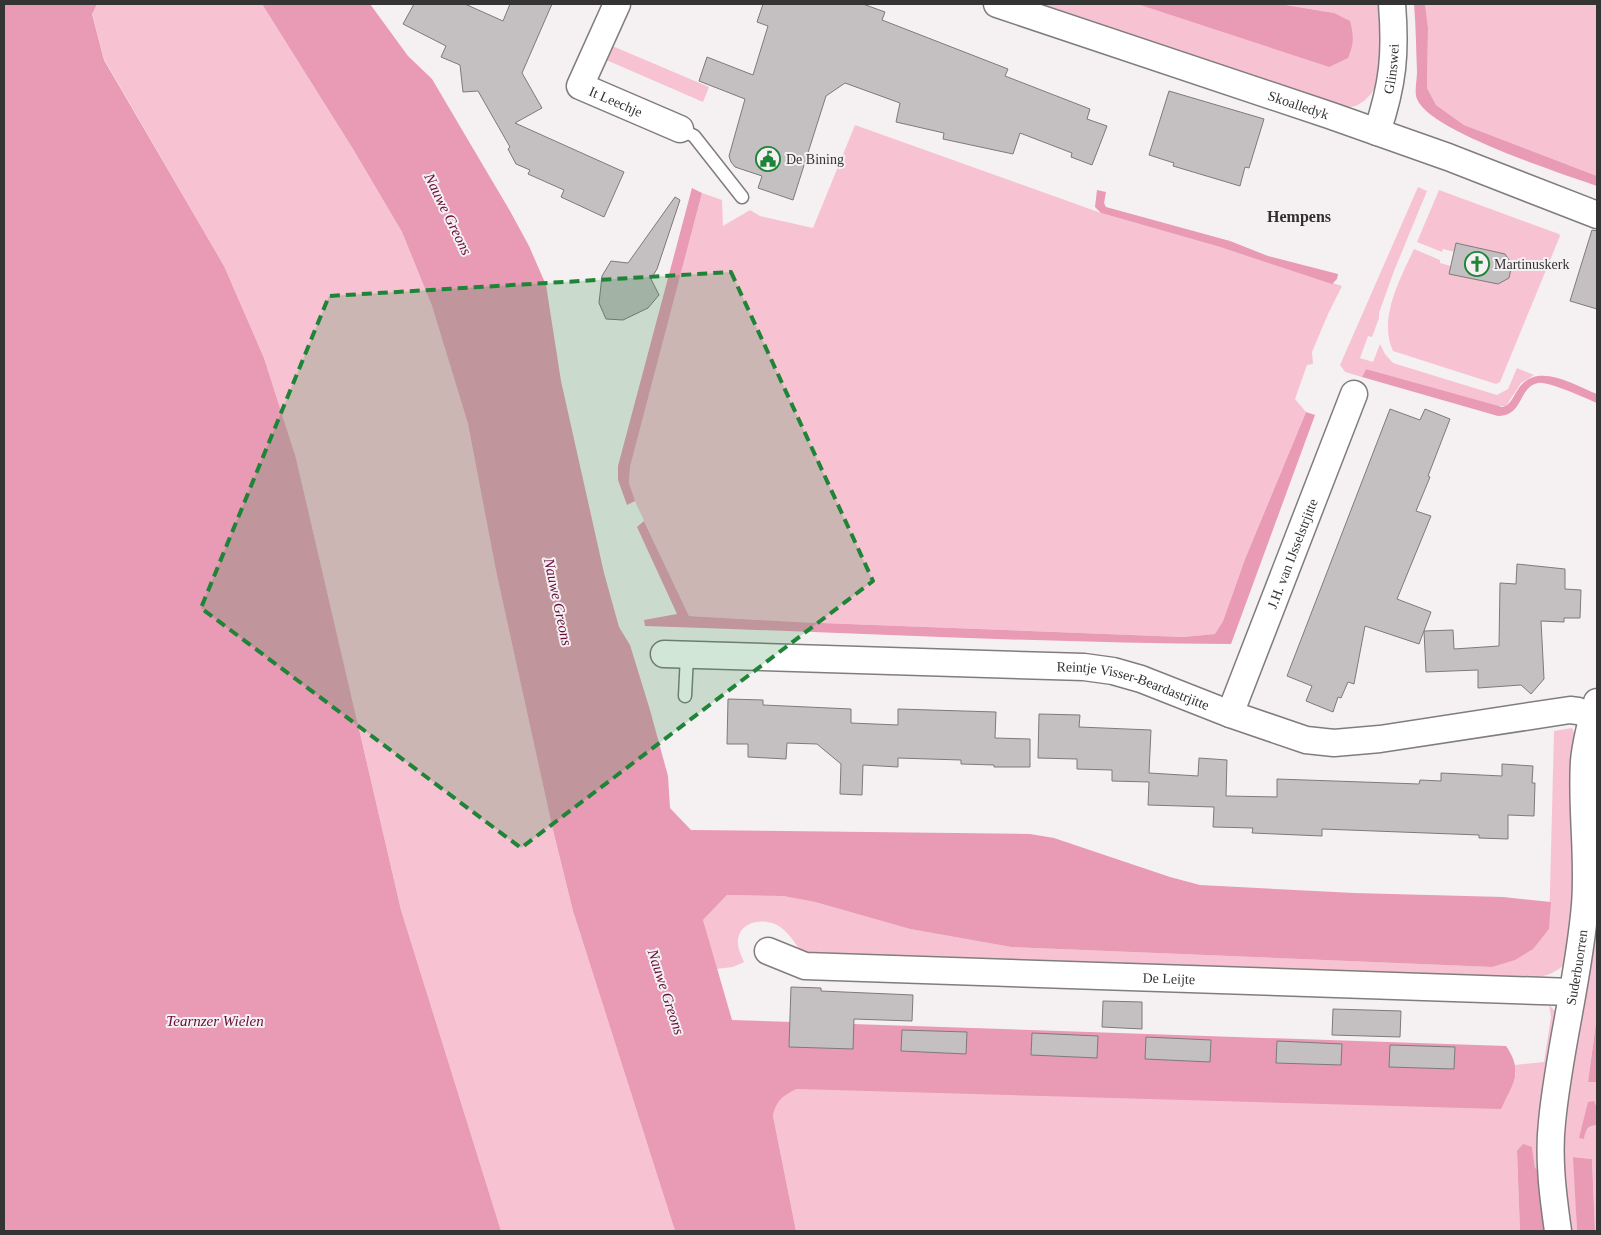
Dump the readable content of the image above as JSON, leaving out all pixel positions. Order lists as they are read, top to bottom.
{
  "streets": {
    "street": [
      "Glinswei",
      "It Leechje",
      "Skoalledyk",
      "J.H. van IJsselstrjitte",
      "Reintje Visser-Beardastrjitte",
      "Suderbuorren",
      "De Leijte"
    ]
  },
  "crossings": [
    ["Glinswei", "Skoalledyk"],
    ["J.H. van IJsselstrjitte", "Reintje Visser-Beardastrjitte"],
    ["Reintje Visser-Beardastrjitte", "Suderbuorren"],
    ["Suderbuorren", "De Leijte"]
  ],
  "districts": ["Hempens"],
  "water": ["Nauwe Greons", "Tearnzer Wielen"],
  "places": {
    "public building": ["De Bining"],
    "church": ["Martinuskerk"]
  }
}
